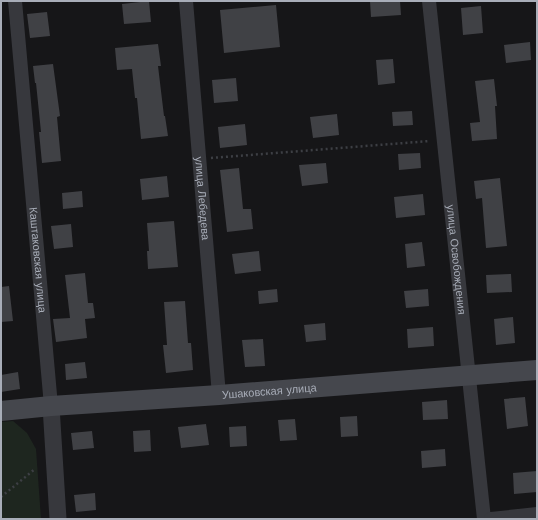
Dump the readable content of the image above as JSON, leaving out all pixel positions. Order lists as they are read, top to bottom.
{
  "streets": {
    "main road": ["Ушаковская улица"],
    "street": ["улица Лебедева", "Каштаковская улица", "улица Освобождения"]
  },
  "crossings": [
    ["улица Лебедева", "Ушаковская улица"],
    ["Каштаковская улица", "Ушаковская улица"],
    ["улица Освобождения", "Ушаковская улица"]
  ]
}
